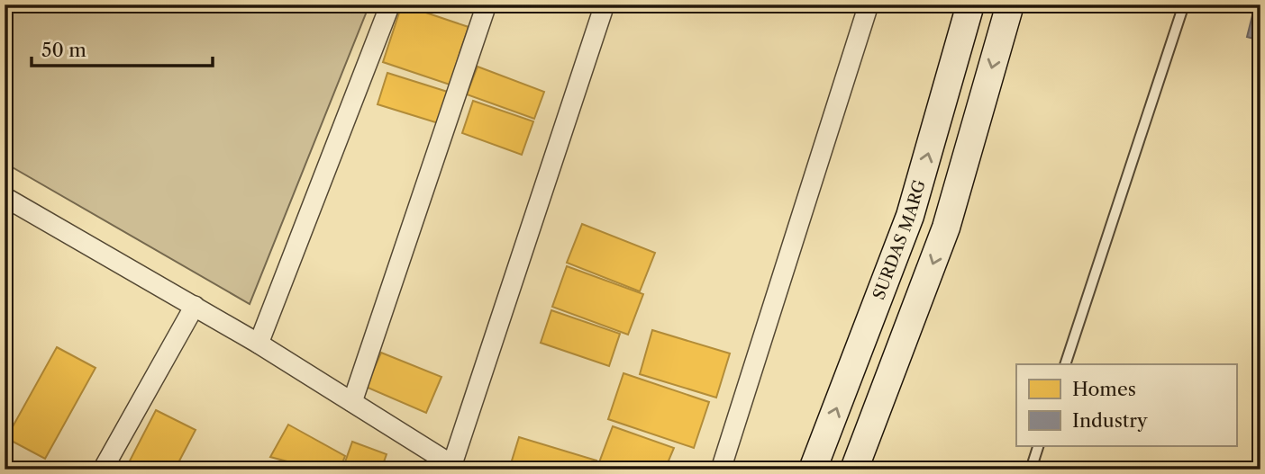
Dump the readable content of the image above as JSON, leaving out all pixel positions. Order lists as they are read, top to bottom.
{
  "streets": {
    "main road": ["SURDAS MARG"]
  },
  "legend": ["Homes", "Industry"],
  "scale_bar": "50 m"
}
